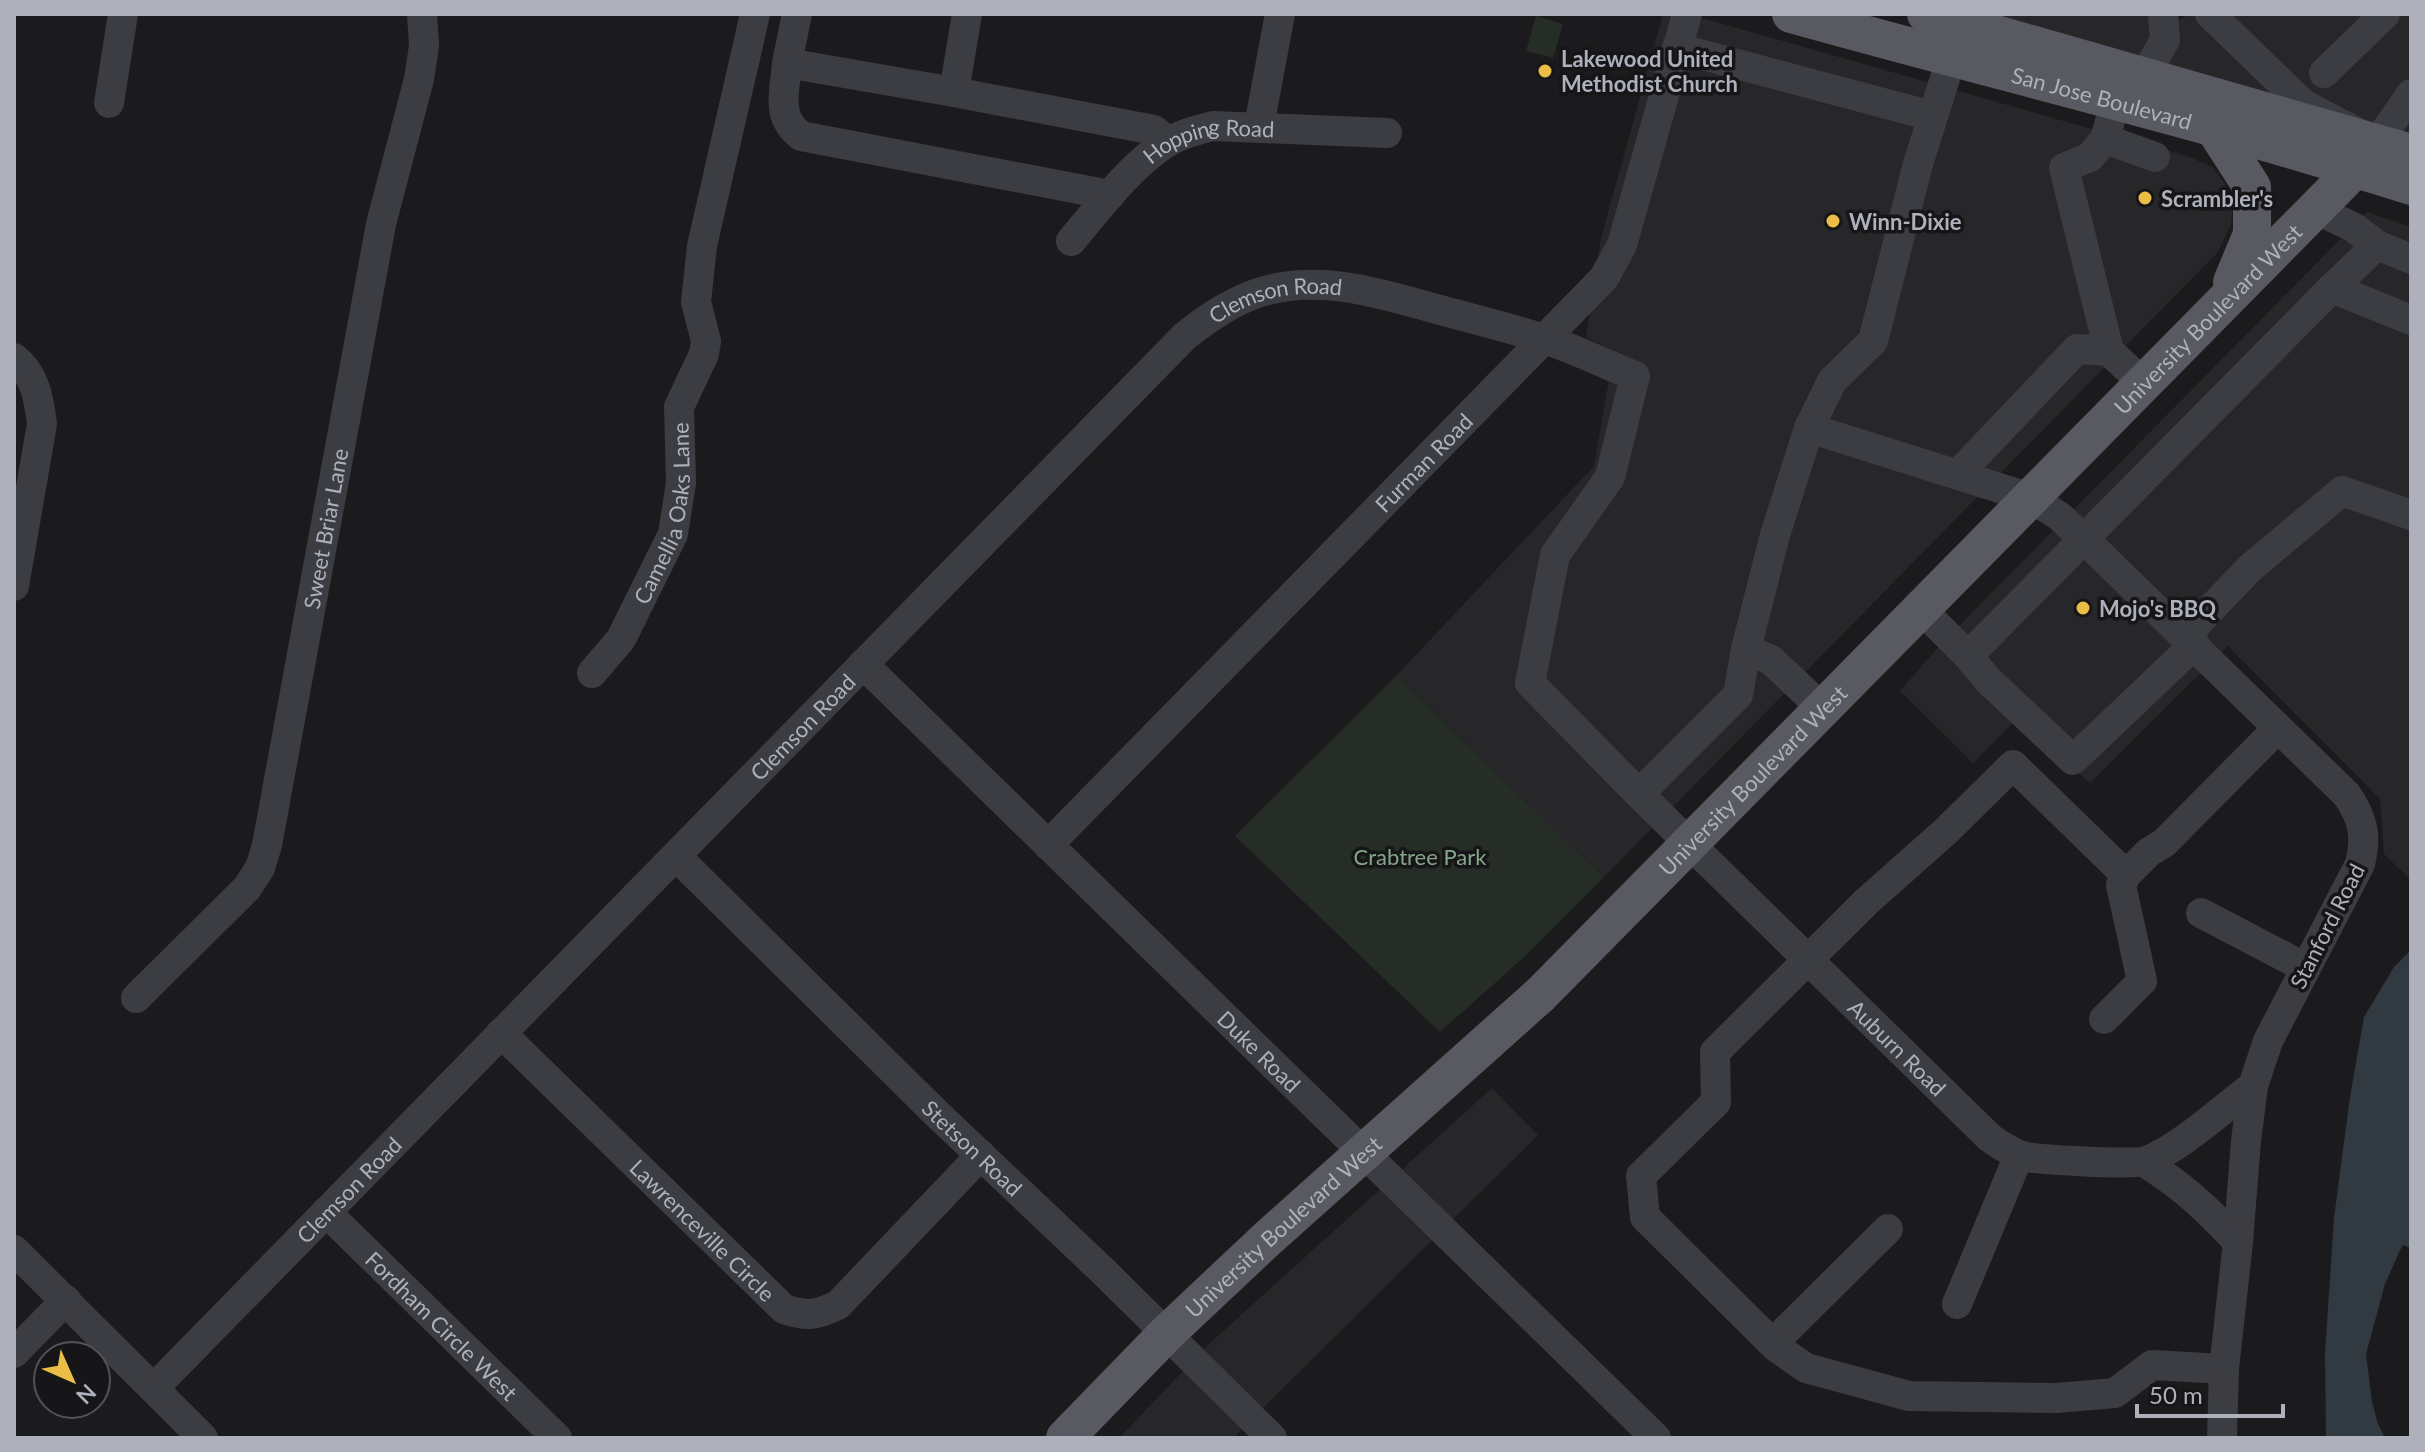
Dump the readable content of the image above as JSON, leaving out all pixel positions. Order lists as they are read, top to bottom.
{
  "streets": {
    "main road": ["San Jose Boulevard", "University Boulevard West"],
    "street": [
      "Hopping Road",
      "Clemson Road",
      "Furman Road",
      "Camellia Oaks Lane",
      "Sweet Briar Lane",
      "Stanford Road",
      "Auburn Road",
      "Duke Road",
      "Stetson Road",
      "Lawrenceville Circle",
      "Fordham Circle West"
    ]
  },
  "crossings": [
    ["San Jose Boulevard", "University Boulevard West"],
    ["Clemson Road", "Furman Road"],
    ["Clemson Road", "Auburn Road"],
    ["Clemson Road", "Duke Road"],
    ["Clemson Road", "Stetson Road"],
    ["Clemson Road", "Lawrenceville Circle"],
    ["Clemson Road", "Fordham Circle West"],
    ["University Boulevard West", "Stanford Road"],
    ["University Boulevard West", "Auburn Road"],
    ["University Boulevard West", "Duke Road"],
    ["University Boulevard West", "Stetson Road"],
    ["Furman Road", "Duke Road"],
    ["Stetson Road", "Lawrenceville Circle"]
  ],
  "parks": ["Crabtree Park"],
  "places": [
    "Lakewood United Methodist Church",
    "Scrambler's",
    "Winn-Dixie",
    "Mojo's BBQ"
  ],
  "scale_bar": "50 m",
  "north": "bottom right"
}
